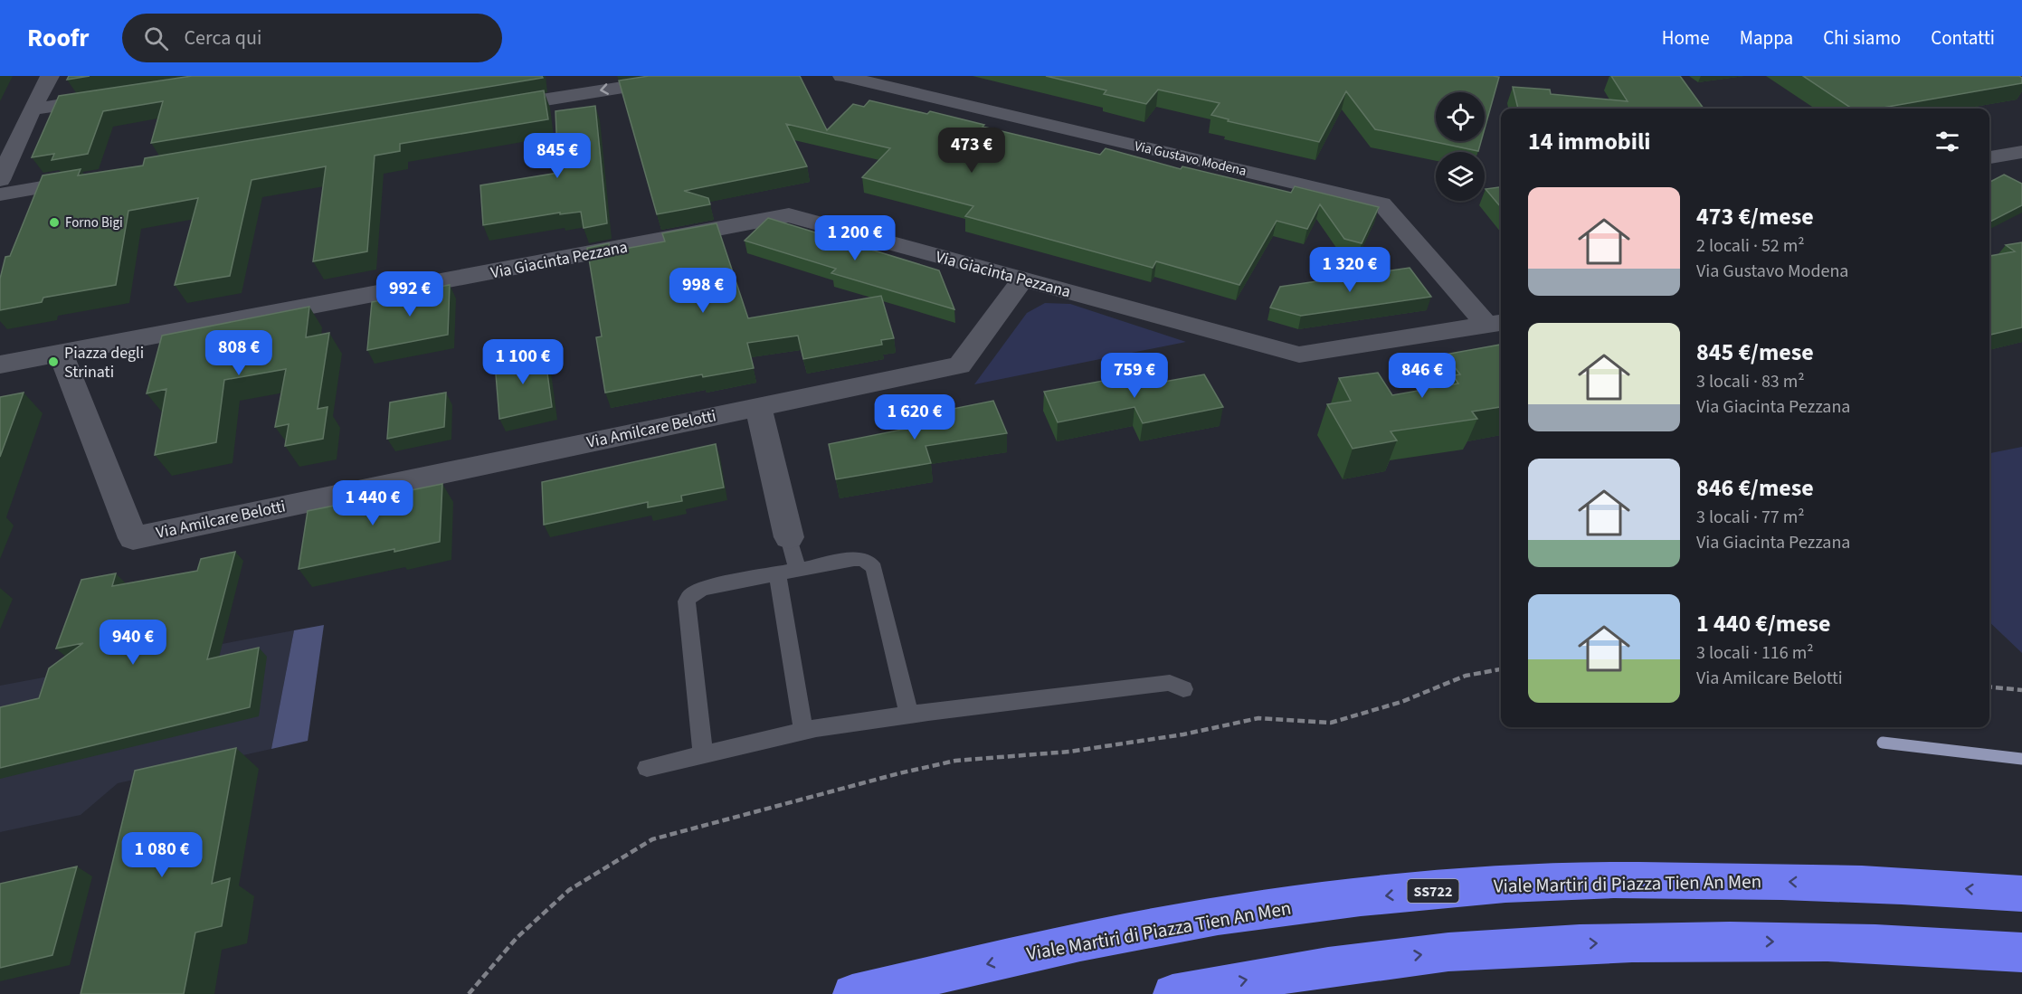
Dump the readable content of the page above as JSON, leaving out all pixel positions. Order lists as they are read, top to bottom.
{
  "streets": {
    "highway": ["Viale Martiri di Piazza Tien An Men", "SS722"],
    "street": ["Via Gustavo Modena", "Via Giacinta Pezzana", "Via Amilcare Belotti"]
  },
  "crossings": [
    ["Via Gustavo Modena", "Via Giacinta Pezzana"],
    ["Via Giacinta Pezzana", "Via Amilcare Belotti"]
  ],
  "places": ["Forno Bigi", "Piazza degli Strinati"],
  "page": {
    "header": "Roofr",
    "search": "Cerca qui",
    "nav": [
      "Home",
      "Mappa",
      "Chi siamo",
      "Contatti"
    ],
    "heading": "14 immobili",
    "price": [
      "473 €",
      "845 €",
      "1 200 €",
      "1 320 €",
      "998 €",
      "992 €",
      "808 €",
      "1 100 €",
      "759 €",
      "846 €",
      "1 620 €",
      "1 440 €",
      "940 €",
      "1 080 €"
    ],
    "list": [
      {
        "name": "473 €/mese",
        "note": "2 locali · 52 m² · Via Gustavo Modena"
      },
      {
        "name": "845 €/mese",
        "note": "3 locali · 83 m² · Via Giacinta Pezzana"
      },
      {
        "name": "846 €/mese",
        "note": "3 locali · 77 m² · Via Giacinta Pezzana"
      },
      {
        "name": "1 440 €/mese",
        "note": "3 locali · 116 m² · Via Amilcare Belotti"
      }
    ]
  }
}
